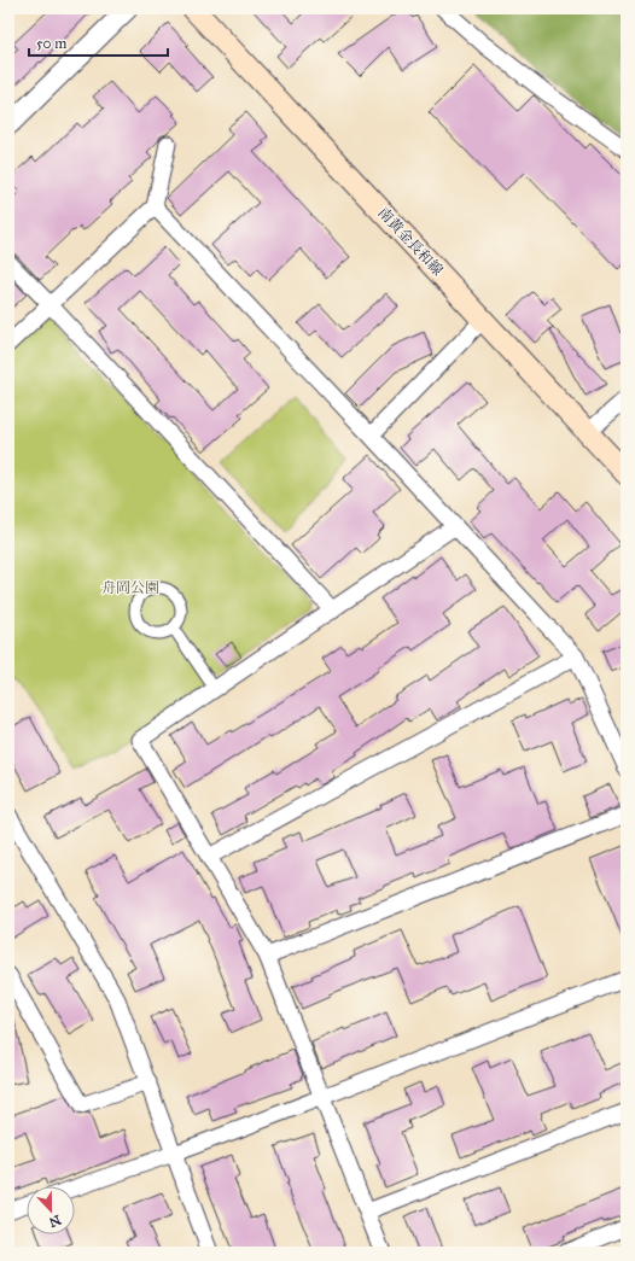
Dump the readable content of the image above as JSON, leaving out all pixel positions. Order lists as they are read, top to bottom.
{
  "streets": {
    "main road": ["南黄金長和線"]
  },
  "parks": ["舟岡公園"],
  "scale_bar": "50 m",
  "north": "bottom"
}
